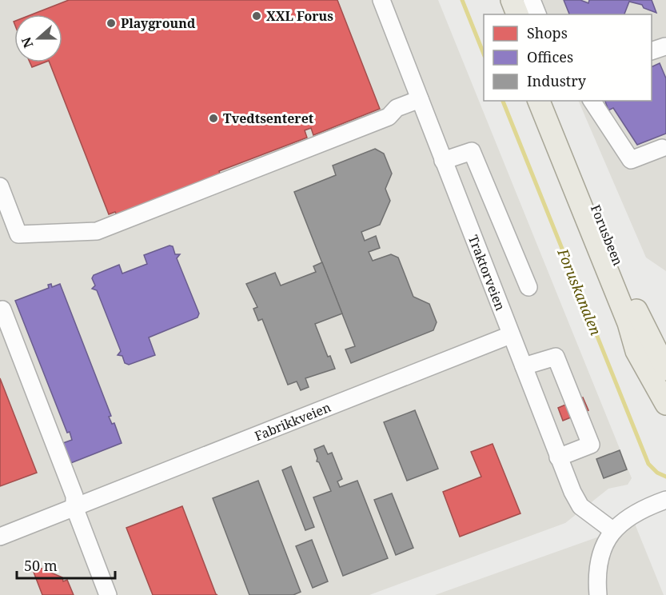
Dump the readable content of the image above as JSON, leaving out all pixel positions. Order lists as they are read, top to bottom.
{
  "streets": {
    "main road": ["Forusbeen"],
    "street": ["Traktorveien", "Fabrikkveien"]
  },
  "crossings": [
    ["Traktorveien", "Fabrikkveien"]
  ],
  "water": ["Foruskanalen"],
  "places": ["XXL Forus", "Playground", "Tvedtsenteret"],
  "legend": ["Shops", "Offices", "Industry"],
  "scale_bar": "50 m",
  "north": "left"
}
